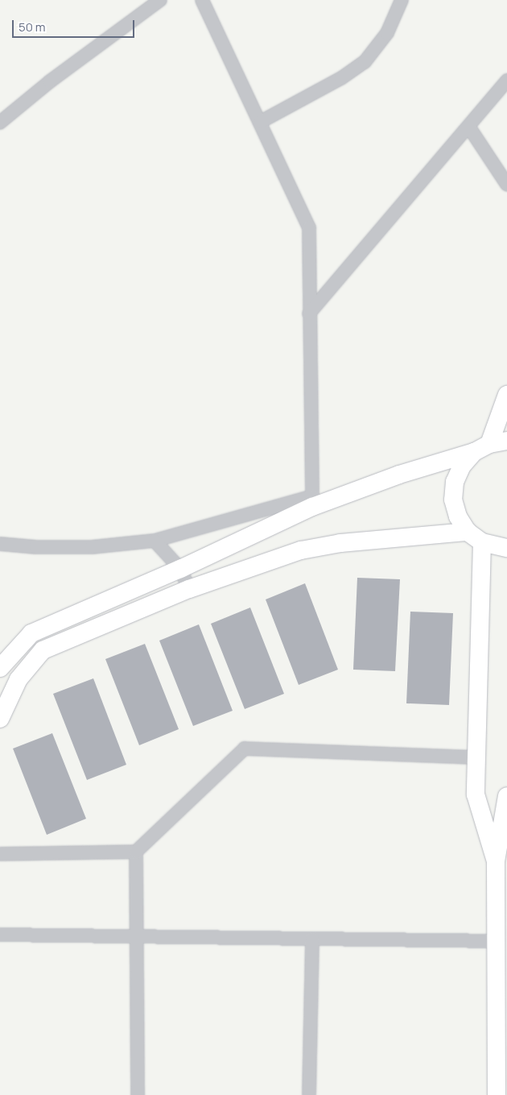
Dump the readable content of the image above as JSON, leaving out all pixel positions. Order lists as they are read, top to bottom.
{
  "scale_bar": "50 m"
}
